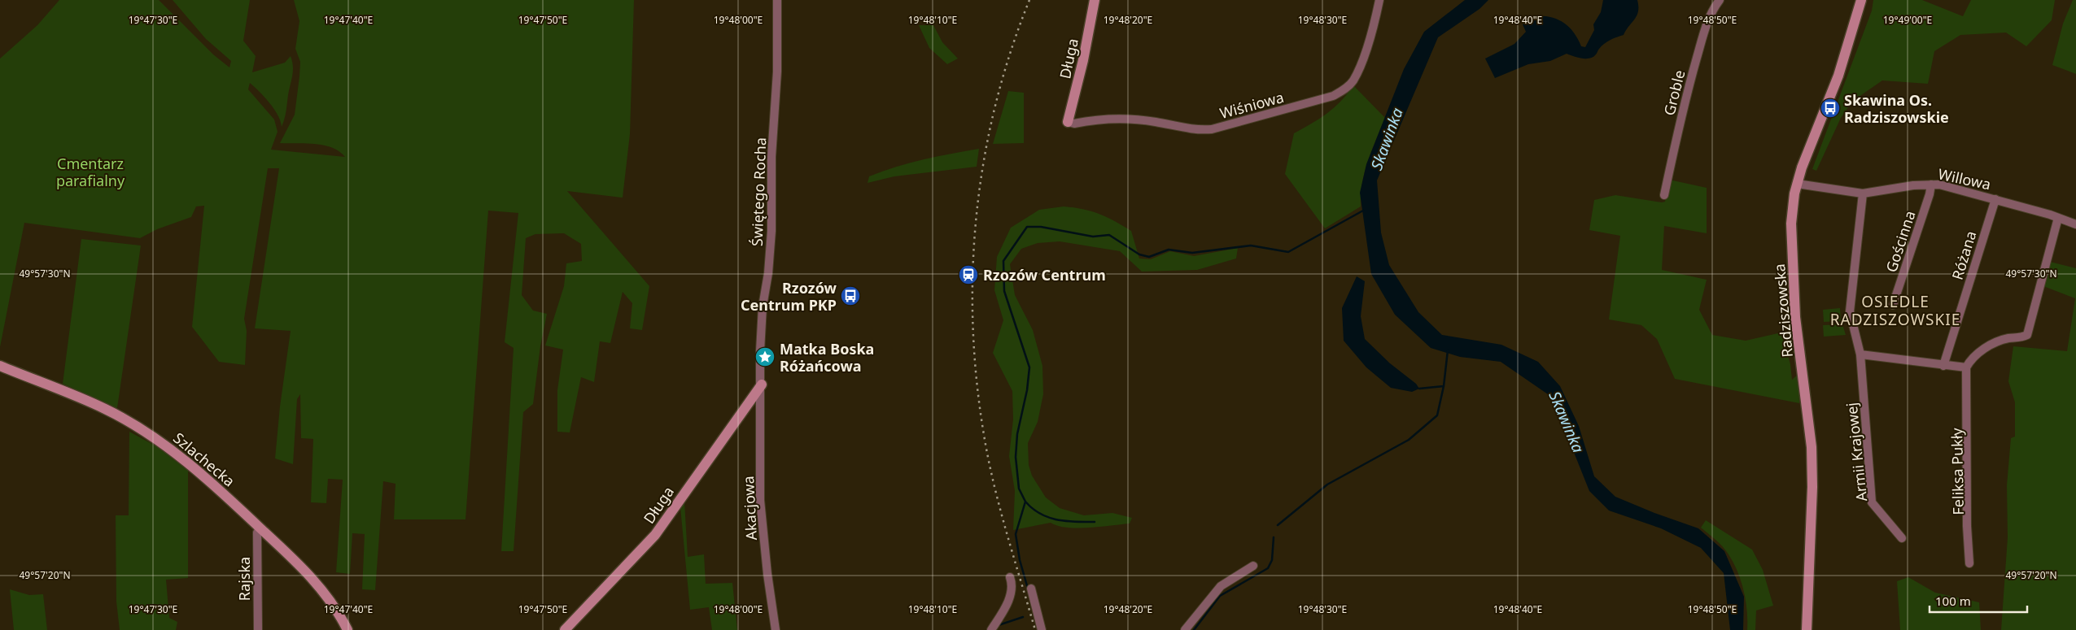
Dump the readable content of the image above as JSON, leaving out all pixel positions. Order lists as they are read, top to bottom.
{
  "streets": {
    "street": [
      "Długa",
      "Groble",
      "Wiśniowa",
      "Willowa",
      "Świętego Rocha",
      "Gościnna",
      "Różana",
      "Radziszowska",
      "Armii Krajowej",
      "Szlachecka",
      "Feliksa Pukły",
      "Akacjowa",
      "Rajska"
    ]
  },
  "crossings": [
    ["Długa", "Wiśniowa"],
    ["Długa", "Świętego Rocha"],
    ["Długa", "Akacjowa"],
    ["Willowa", "Gościnna"],
    ["Willowa", "Różana"],
    ["Willowa", "Radziszowska"],
    ["Willowa", "Armii Krajowej"],
    ["Świętego Rocha", "Akacjowa"],
    ["Szlachecka", "Rajska"]
  ],
  "districts": ["OSIEDLE RADZISZOWSKIE"],
  "water": ["Skawinka"],
  "parks": ["Cmentarz parafialny"],
  "places": {
    "bus stop": ["Skawina Os. Radziszowskie", "Rzozów Centrum PKP"],
    "station": ["Rzozów Centrum"],
    "place": ["Matka Boska Różańcowa"]
  },
  "scale_bar": "100 m",
  "coordinates": [
    "19°47'30\"E",
    "19°47'40\"E",
    "19°47'50\"E",
    "19°48'00\"E",
    "19°48'10\"E",
    "19°48'20\"E",
    "19°48'30\"E",
    "19°48'40\"E",
    "19°48'50\"E",
    "19°49'00\"E",
    "49°57'30\"N",
    "49°57'20\"N"
  ]
}
